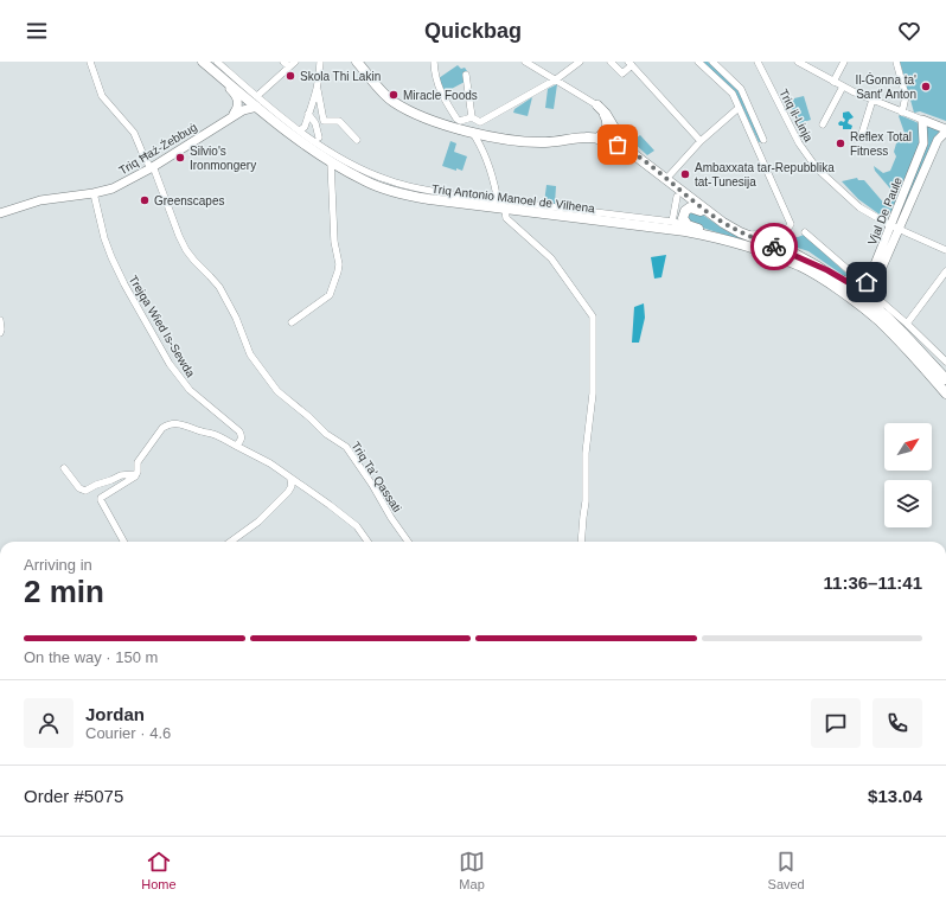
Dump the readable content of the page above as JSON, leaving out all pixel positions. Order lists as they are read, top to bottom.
{
  "streets": {
    "highway": ["Triq Antonio Manoel de Vilhena"],
    "main road": ["Triq Ħaż-Żebbuġ", "Vjal De Paule"],
    "street": ["Triq il-Linja", "Trejqa Wied Is-Sewda", "Triq Ta' Qassati"]
  },
  "crossings": [
    ["Triq il-Linja", "Vjal De Paule"],
    ["Triq Ħaż-Żebbuġ", "Triq Antonio Manoel de Vilhena"],
    ["Triq Ħaż-Żebbuġ", "Trejqa Wied Is-Sewda"],
    ["Triq Ħaż-Żebbuġ", "Triq Ta' Qassati"]
  ],
  "places": [
    "Skola Thi Lakin",
    "Il-Ġonna ta' Sant' Anton",
    "Miracle Foods",
    "Reflex Total Fitness",
    "Silvio's Ironmongery",
    "Ambaxxata tar-Repubblika tat-Tunesija",
    "Greenscapes"
  ],
  "north": "top right",
  "page": {
    "header": "Quickbag",
    "heading": ["2 min", "Arriving in", "11:36–11:41"],
    "panel": [
      "Jordan",
      "Courier · 4.6",
      "Order #5075",
      "$13.04"
    ],
    "bar": "On the way · 150 m",
    "tabs": ["Home", "Map", "Saved"]
  }
}
